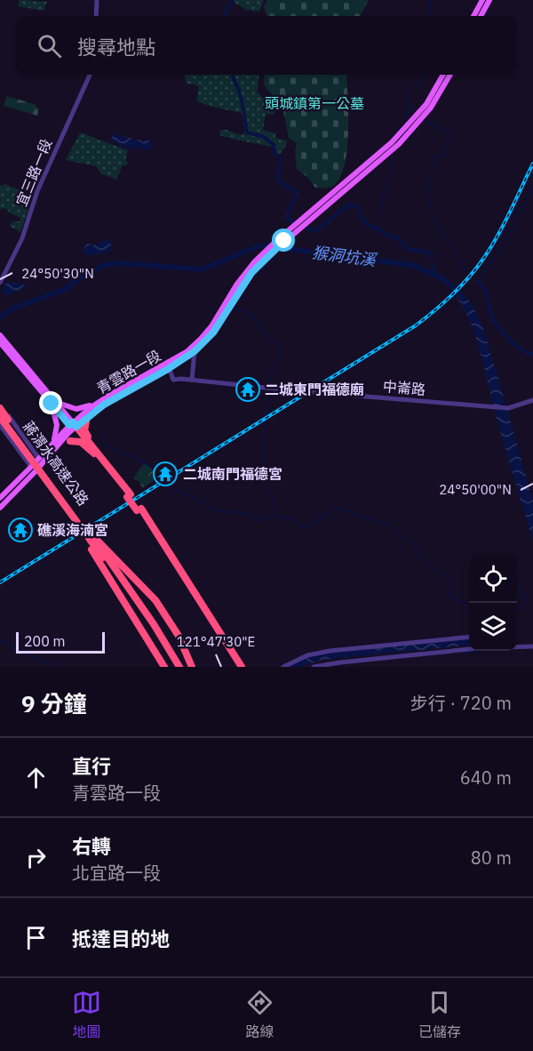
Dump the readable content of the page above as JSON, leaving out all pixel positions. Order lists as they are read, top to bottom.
{
  "streets": {
    "highway": ["蔣渭水高速公路"],
    "main road": ["青雲路一段"],
    "street": ["宜三路一段", "中崙路"]
  },
  "water": ["猴洞坑溪"],
  "parks": ["頭城鎮第一公墓"],
  "places": {
    "temple": ["二城東門福德廟", "二城南門福德宮", "礁溪海湳宮"]
  },
  "scale_bar": "200 m",
  "page": {
    "search": "搜尋地點",
    "scale": "200 m",
    "heading": ["9 分鐘", "步行 · 720 m"],
    "list": [
      ["直行", "青雲路一段", "640 m"],
      ["右轉", "北宜路一段", "80 m"],
      "抵達目的地"
    ],
    "nav": ["地圖", "路線", "已儲存"]
  },
  "coordinates": ["24°50'30\"N", "24°50'00\"N", "121°47'30\"E"]
}
